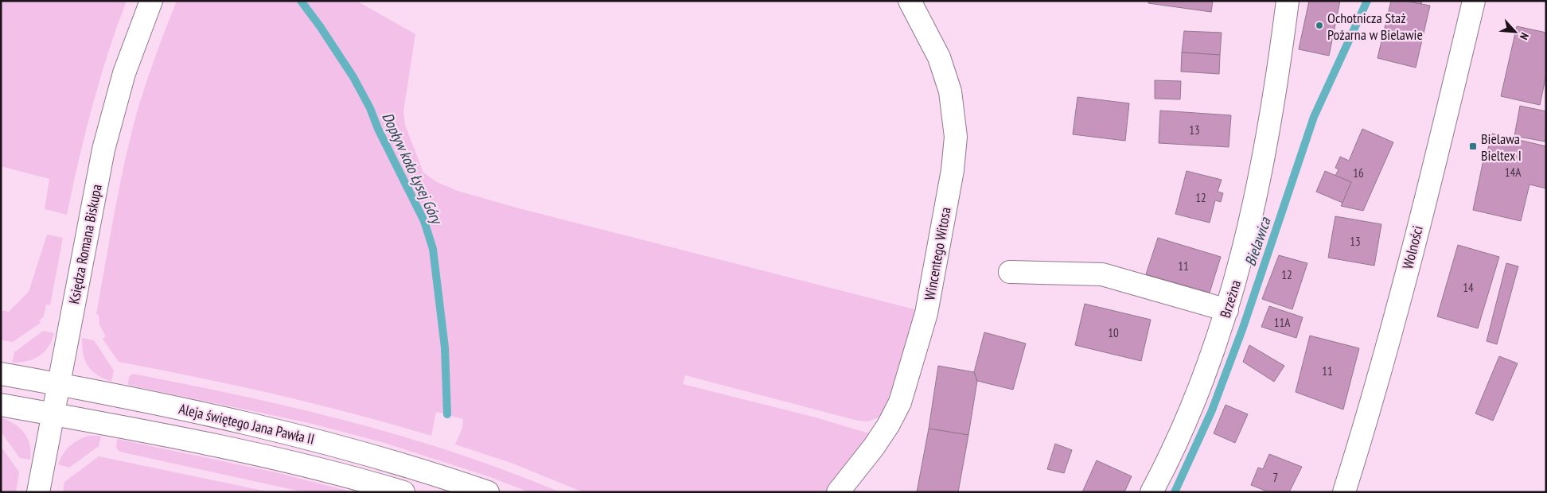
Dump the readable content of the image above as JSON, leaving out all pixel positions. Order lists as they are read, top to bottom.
{
  "streets": {
    "street": [
      "Księdza Romana Biskupa",
      "Wolności",
      "Wincentego Witosa",
      "Brzeżna",
      "Aleja świętego Jana Pawła II"
    ]
  },
  "crossings": [
    ["Księdza Romana Biskupa", "Aleja świętego Jana Pawła II"]
  ],
  "water": ["Dopływ koło Łysej Góry", "Bielawica"],
  "places": {
    "other": ["Ochotnicza Staż Pożarna w Bielawie"],
    "transit": ["Bielawa Bieltex I"]
  },
  "house_numbers": [
    "13",
    "14A",
    "16",
    "12",
    "13",
    "11",
    "12",
    "14",
    "11A",
    "10",
    "11",
    "7"
  ],
  "north": "bottom right"
}
